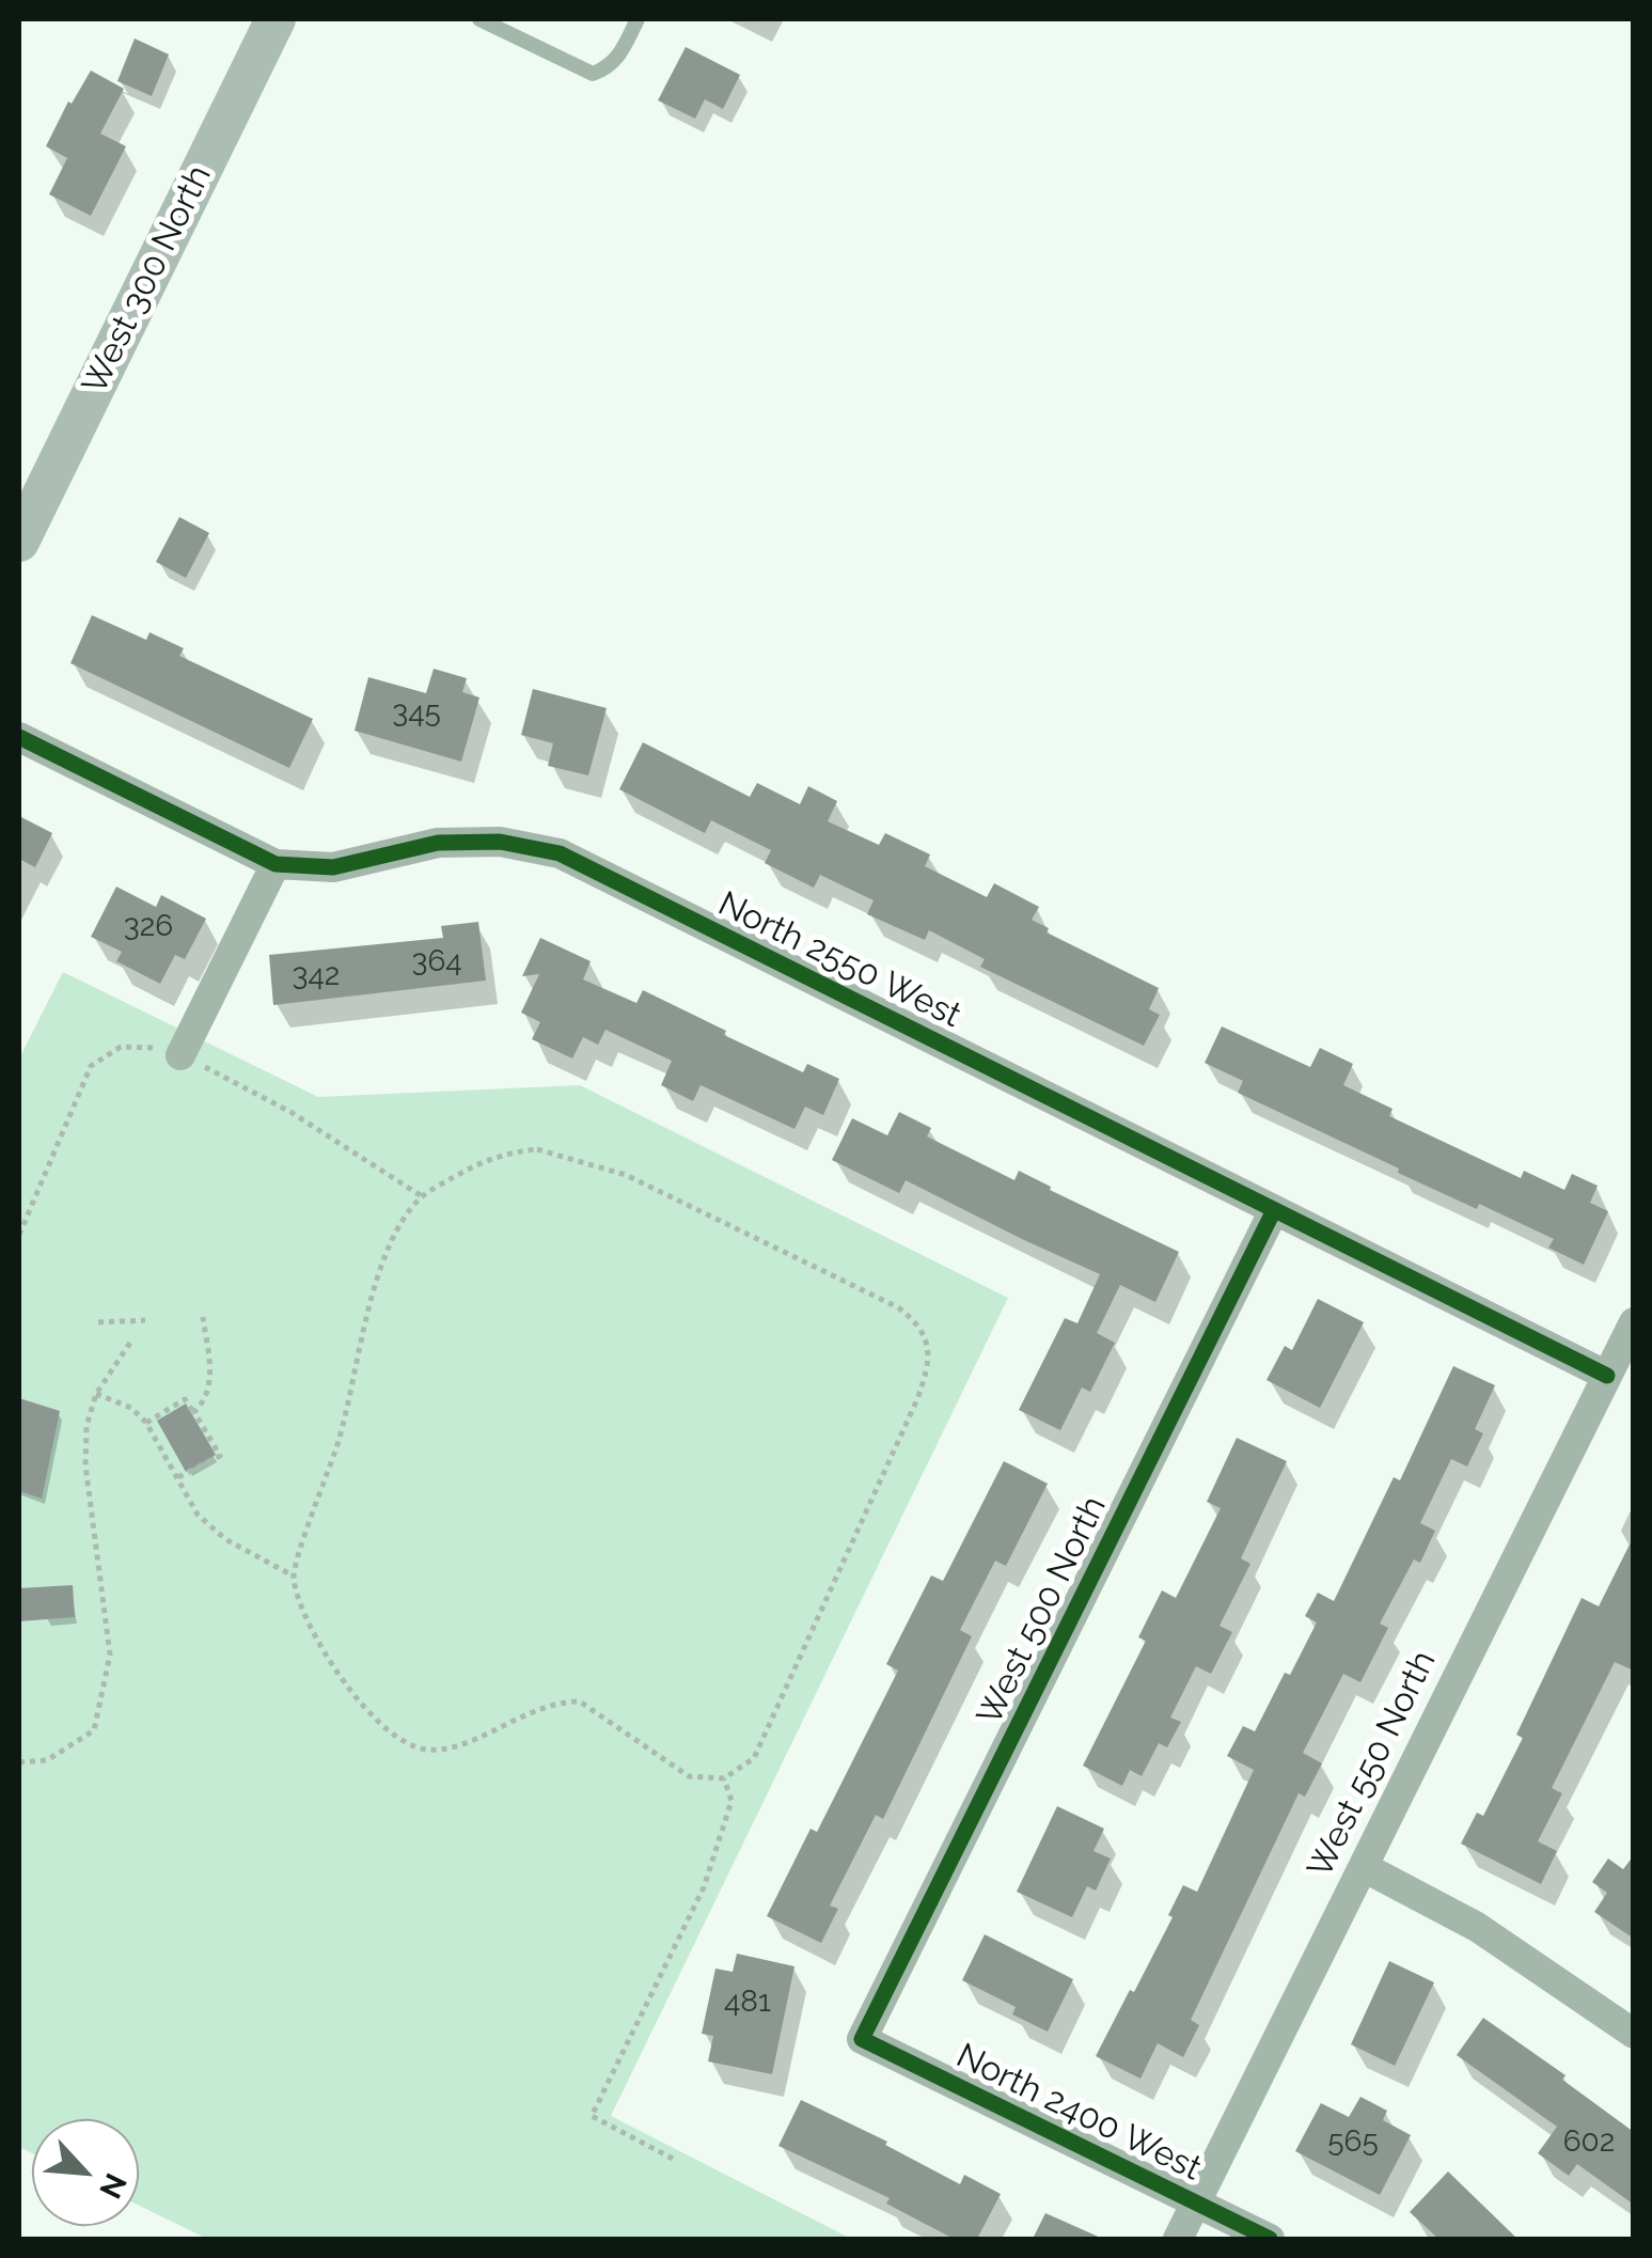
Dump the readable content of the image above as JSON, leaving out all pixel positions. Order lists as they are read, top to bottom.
{
  "streets": {
    "main road": ["West 300 North"],
    "street": [
      "North 2550 West",
      "West 500 North",
      "West 550 North",
      "North 2400 West"
    ]
  },
  "crossings": [
    ["North 2550 West", "West 500 North"],
    ["North 2550 West", "West 550 North"],
    ["West 500 North", "North 2400 West"],
    ["West 550 North", "North 2400 West"]
  ],
  "house_numbers": [
    "345",
    "326",
    "364",
    "342",
    "481",
    "565",
    "602"
  ],
  "north": "bottom right"
}
